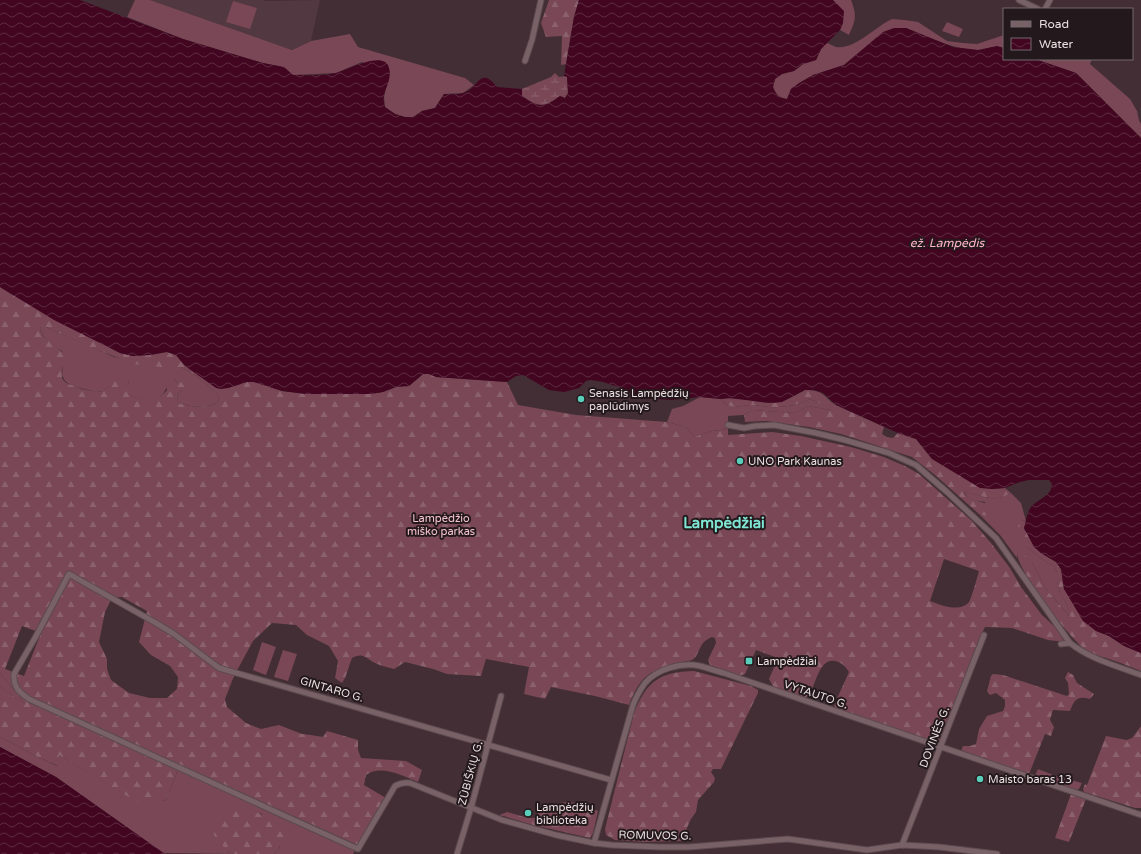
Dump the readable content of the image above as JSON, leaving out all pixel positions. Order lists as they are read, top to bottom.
{
  "streets": {
    "street": [
      "GINTARO G.",
      "VYTAUTO G.",
      "DOVINĖS G.",
      "ZŪBIŠKIŲ G.",
      "ROMUVOS G."
    ]
  },
  "crossings": [
    ["GINTARO G.", "VYTAUTO G."],
    ["GINTARO G.", "ZŪBIŠKIŲ G."],
    ["GINTARO G.", "ROMUVOS G."],
    ["VYTAUTO G.", "DOVINĖS G."],
    ["VYTAUTO G.", "ROMUVOS G."],
    ["DOVINĖS G.", "ROMUVOS G."],
    ["ZŪBIŠKIŲ G.", "ROMUVOS G."]
  ],
  "districts": ["Lampėdžiai"],
  "water": ["ež. Lampėdis"],
  "parks": ["Lampėdžio miško parkas"],
  "places": {
    "other": [
      "Senasis Lampėdžių paplūdimys",
      "UNO Park Kaunas",
      "Maisto baras 13",
      "Lampėdžių biblioteka"
    ],
    "transit": ["Lampėdžiai"]
  },
  "legend": ["Road", "Water"]
}
